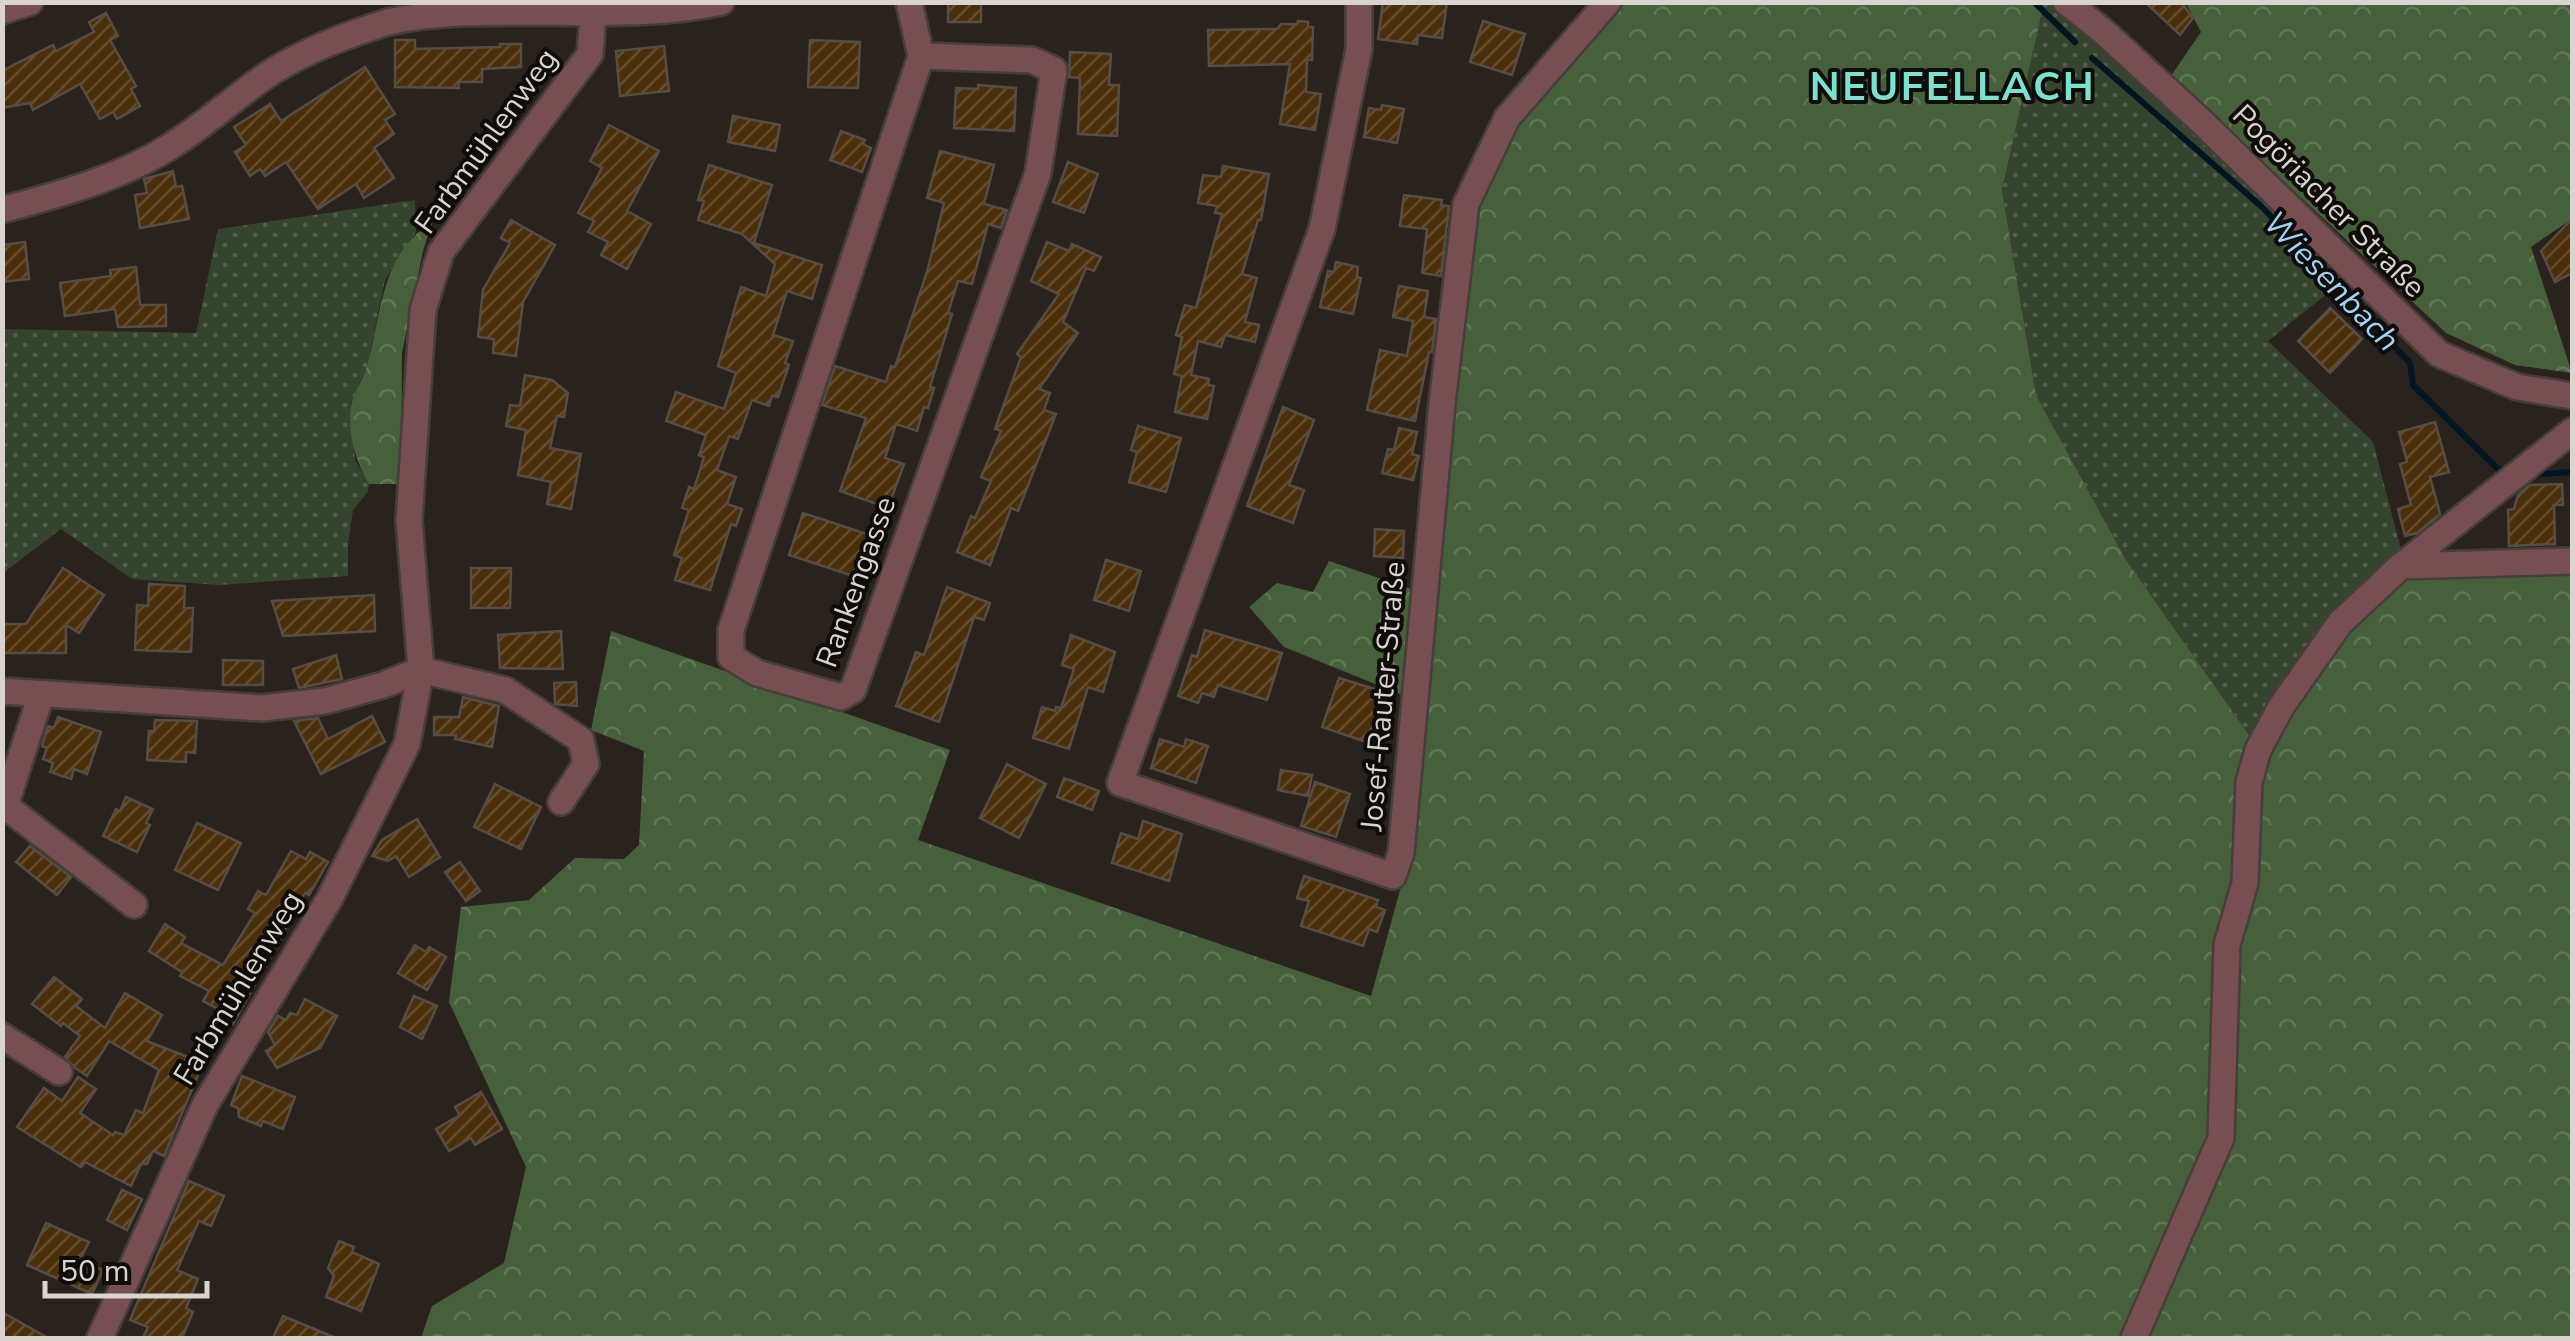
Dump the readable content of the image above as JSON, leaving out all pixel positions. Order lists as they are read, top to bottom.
{
  "streets": {
    "street": [
      "Farbmühlenweg",
      "Pogöriacher Straße",
      "Rankengasse",
      "Josef-Rauter-Straße"
    ]
  },
  "districts": ["NEUFELLACH"],
  "water": ["Wiesenbach"],
  "scale_bar": "50 m"
}
